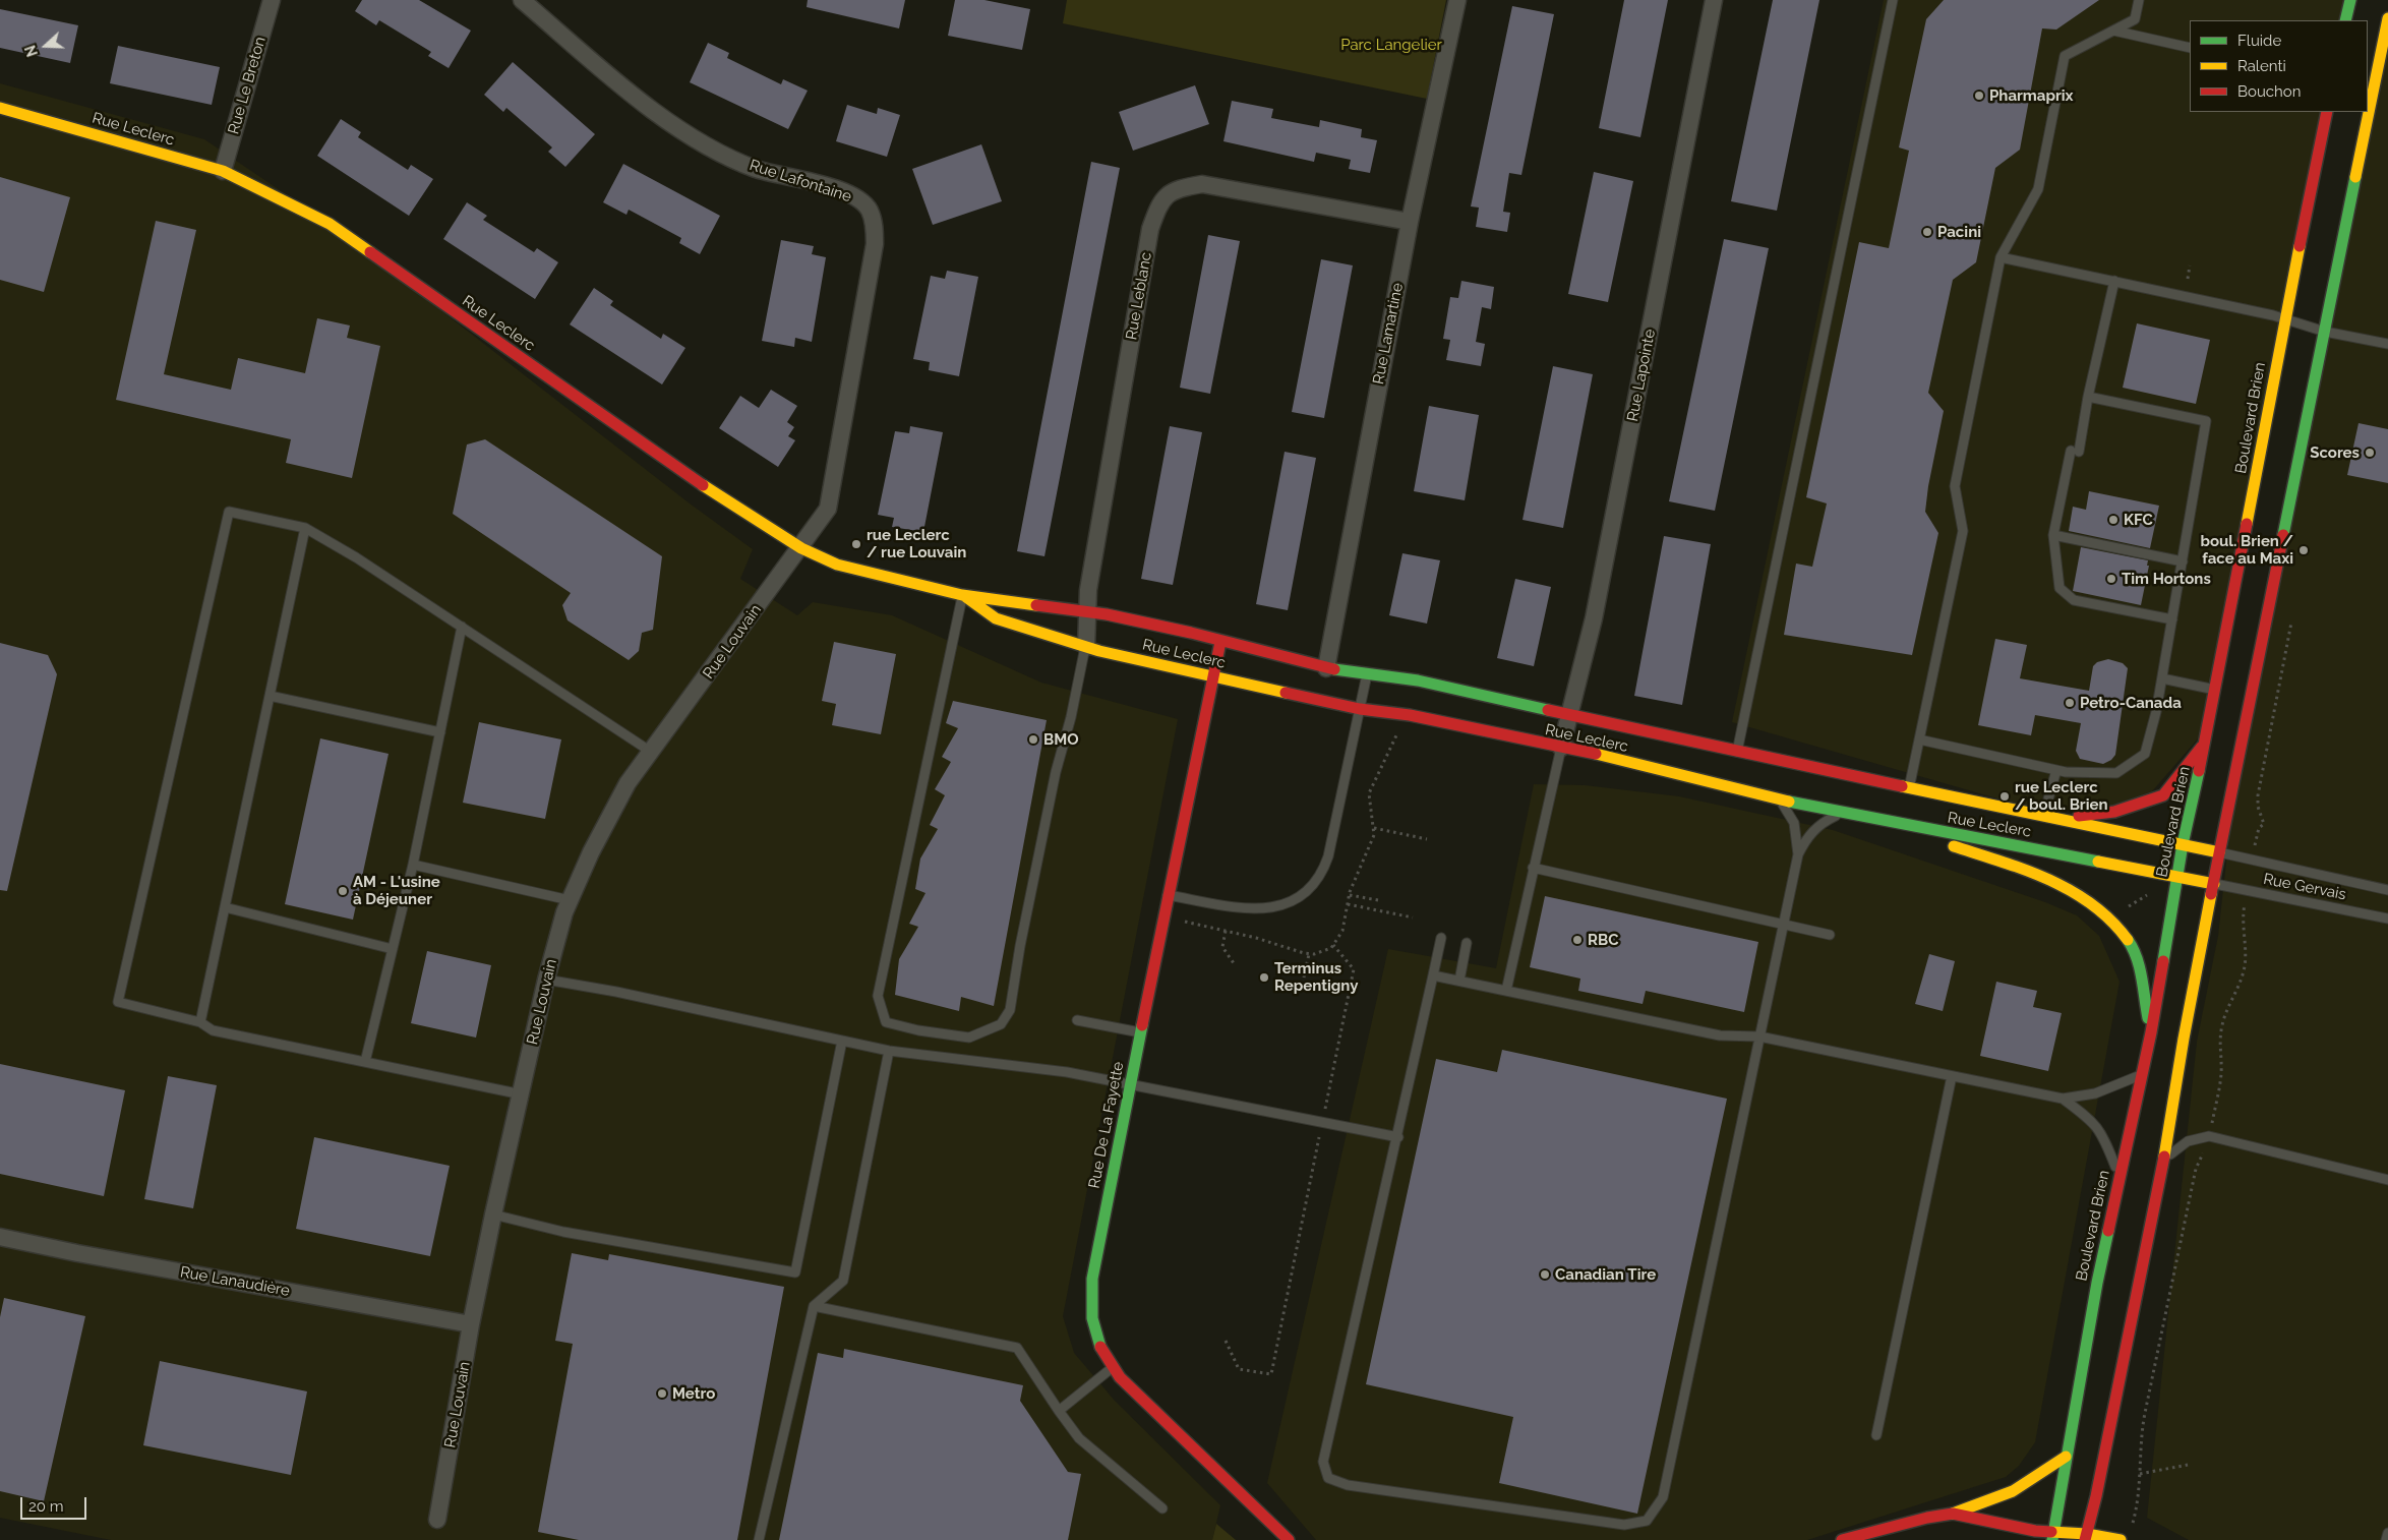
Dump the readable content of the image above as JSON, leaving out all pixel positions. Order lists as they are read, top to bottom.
{
  "streets": {
    "street": [
      "Rue Le Breton",
      "Rue Leclerc",
      "Rue Lafontaine",
      "Rue Leblanc",
      "Rue Lamartine",
      "Rue Lapointe",
      "Boulevard Brien",
      "Rue Louvain",
      "Rue De La Fayette",
      "Rue Lanaudière"
    ],
    "lane": ["Rue Gervais"]
  },
  "crossings": [
    ["Rue Le Breton", "Rue Leclerc"],
    ["Rue Leclerc", "Rue Lafontaine"],
    ["Rue Leclerc", "Rue Leblanc"],
    ["Rue Leclerc", "Rue Lamartine"],
    ["Rue Leclerc", "Rue Lapointe"],
    ["Rue Leclerc", "Boulevard Brien"],
    ["Rue Leclerc", "Rue Louvain"],
    ["Rue Leclerc", "Rue Gervais"],
    ["Rue Leclerc", "Rue De La Fayette"],
    ["Rue Lafontaine", "Rue Louvain"],
    ["Rue Leblanc", "Rue Lamartine"],
    ["Rue Louvain", "Rue Lanaudière"]
  ],
  "parks": ["Parc Langelier"],
  "places": [
    "Pharmaprix",
    "Pacini",
    "Scores",
    "KFC",
    "rue Leclerc / rue Louvain",
    "boul. Brien / face au Maxi",
    "Tim Hortons",
    "Petro-Canada",
    "BMO",
    "rue Leclerc / boul. Brien",
    "AM - L'usine à Déjeuner",
    "RBC",
    "Terminus Repentigny",
    "Canadian Tire",
    "Metro"
  ],
  "legend": ["Fluide", "Ralenti", "Bouchon"],
  "scale_bar": "20 m",
  "north": "left"
}
